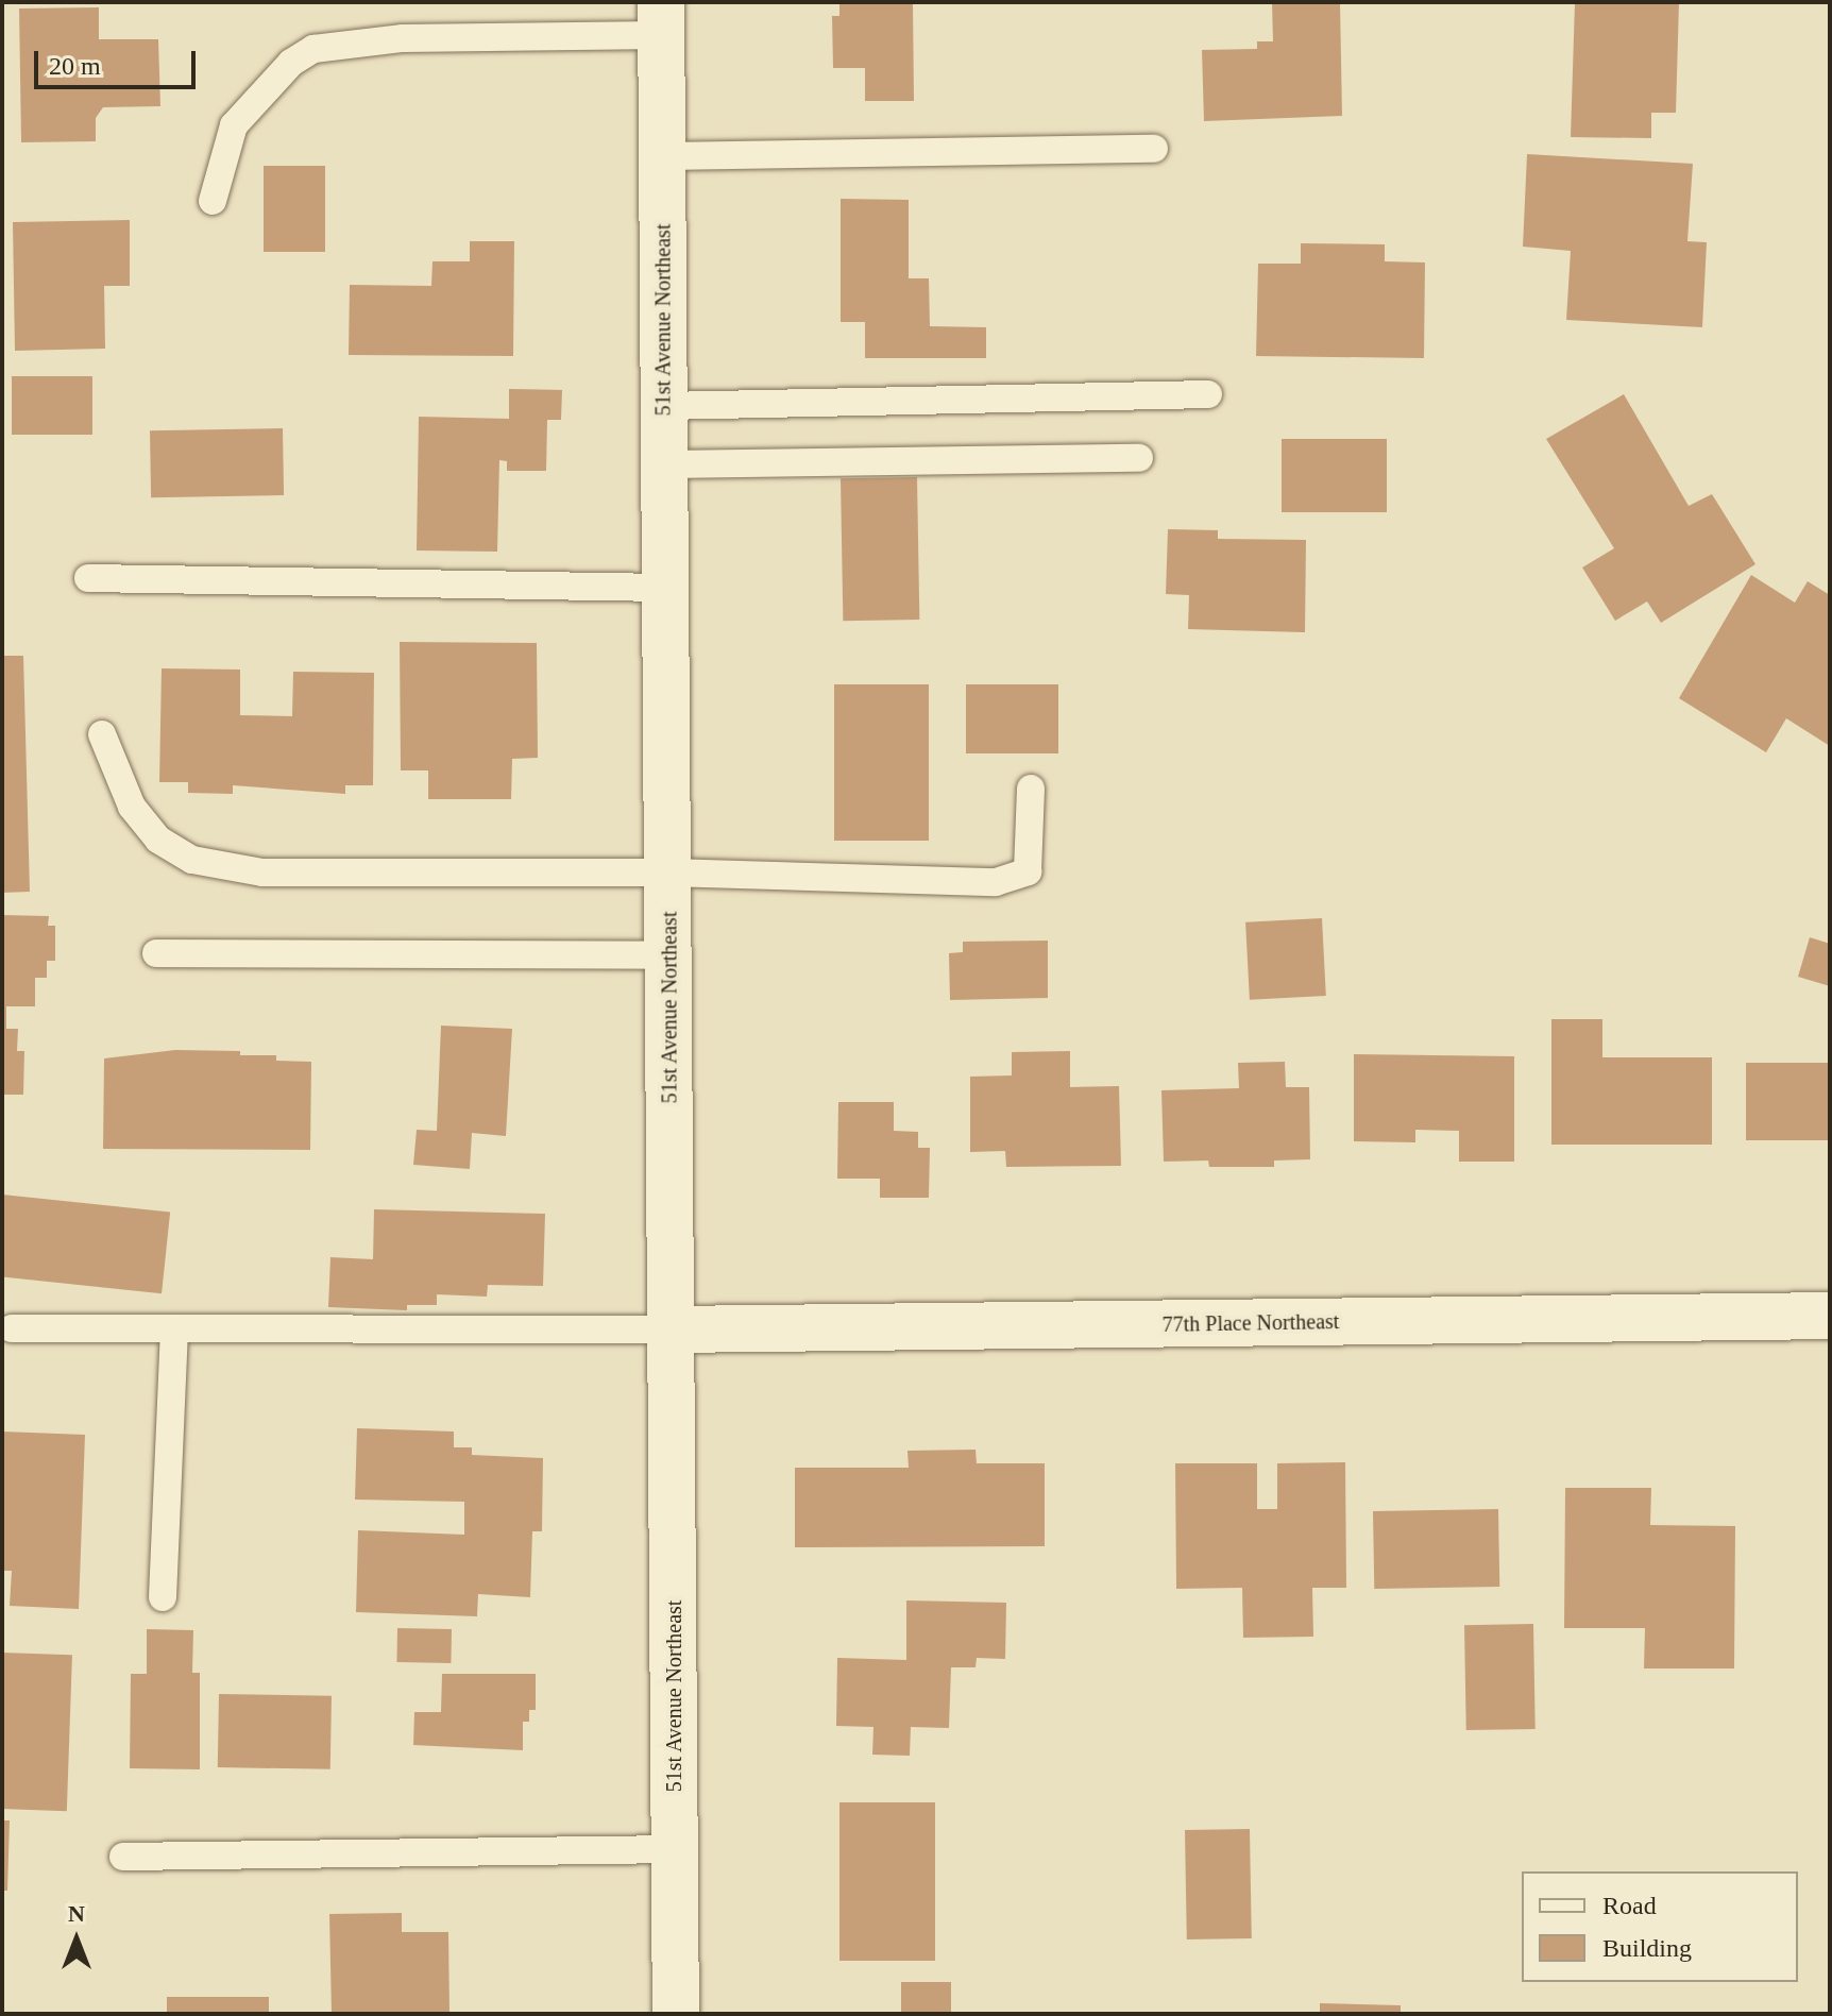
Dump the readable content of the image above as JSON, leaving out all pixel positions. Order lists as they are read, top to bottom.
{
  "streets": {
    "street": ["51st Avenue Northeast", "77th Place Northeast"]
  },
  "crossings": [
    ["51st Avenue Northeast", "77th Place Northeast"]
  ],
  "legend": ["Road", "Building"],
  "scale_bar": "20 m",
  "north": "top"
}
